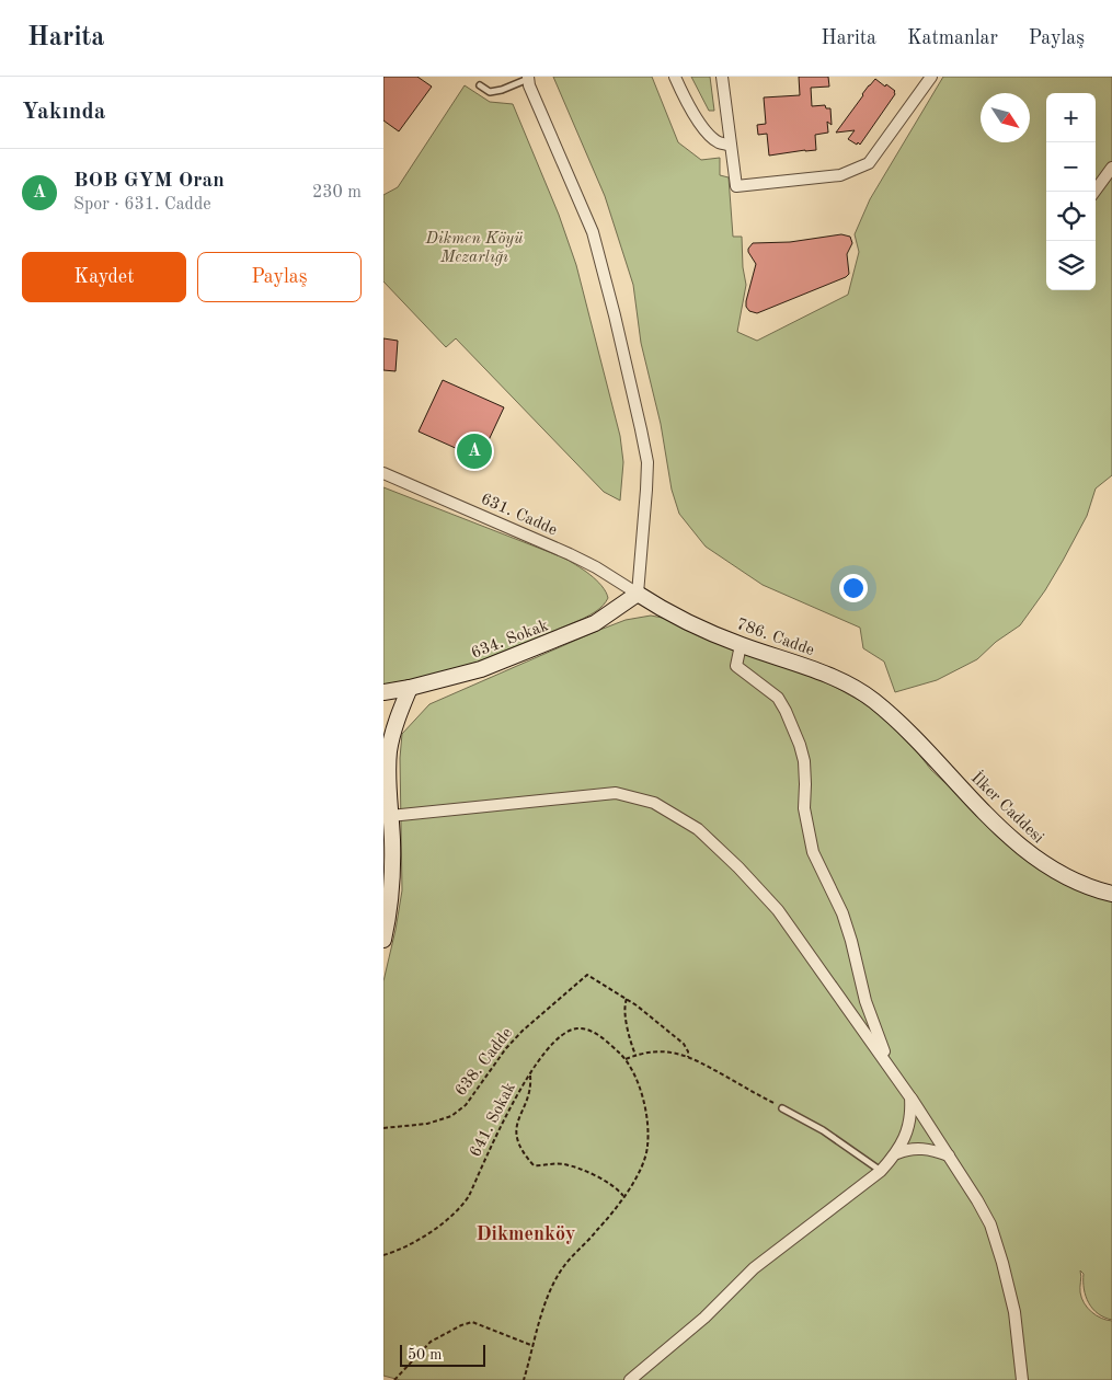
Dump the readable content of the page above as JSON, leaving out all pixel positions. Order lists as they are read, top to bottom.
{
  "streets": {
    "main road": ["786. Cadde", "634. Sokak", "İlker Caddesi"],
    "street": ["631. Cadde"],
    "path": ["638. Cadde", "641. Sokak"]
  },
  "crossings": [
    ["631. Cadde", "786. Cadde"],
    ["631. Cadde", "634. Sokak"],
    ["786. Cadde", "634. Sokak"],
    ["786. Cadde", "İlker Caddesi"]
  ],
  "districts": ["Dikmenköy"],
  "parks": ["Dikmen Köyü Mezarlığı"],
  "scale_bar": "50 m",
  "north": "bottom right",
  "page": {
    "header": "Harita",
    "nav": ["Harita", "Katmanlar", "Paylaş"],
    "heading": "Yakında",
    "map_buttons": ["+", "−"],
    "list": [
      {
        "mark": "A",
        "name": "BOB GYM Oran",
        "note": "Spor · 631. Cadde",
        "value": "230 m"
      }
    ],
    "buttons": ["Kaydet", "Paylaş"],
    "pins": "A",
    "scale": "50 m"
  }
}
